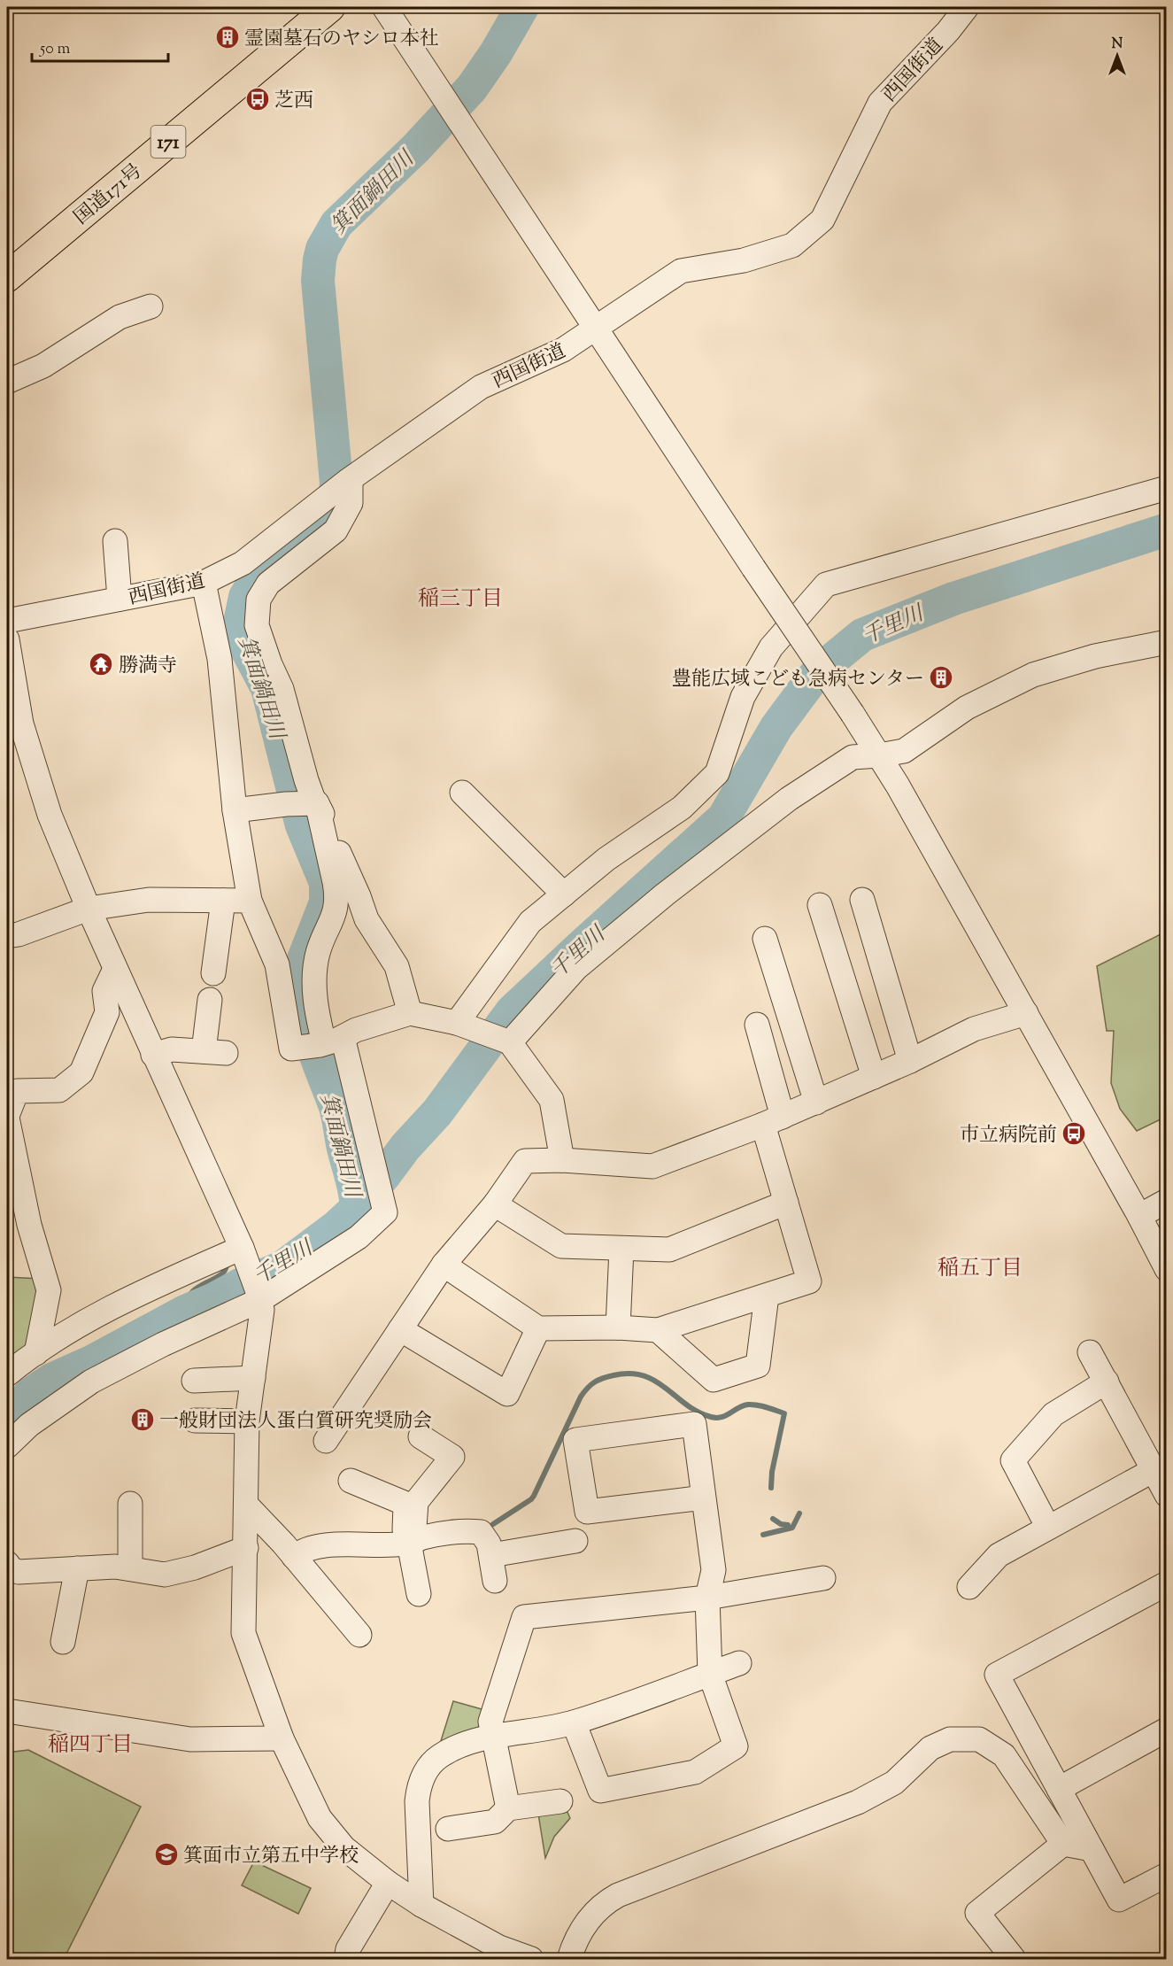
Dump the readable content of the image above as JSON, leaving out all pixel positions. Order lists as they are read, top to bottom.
{
  "streets": {
    "highway": ["171", "国道171号"],
    "street": ["西国街道"]
  },
  "districts": ["稲三丁目", "稲五丁目", "稲四丁目"],
  "water": ["箕面鍋田川", "千里川"],
  "places": {
    "building": ["霊園墓石のヤシロ本社", "豊能広域こども急病センター", "一般財団法人蛋白質研究奨励会"],
    "bus stop": ["芝西", "市立病院前"],
    "temple": ["勝満寺"],
    "school or university": ["箕面市立第五中学校"]
  },
  "scale_bar": "50 m",
  "north": "top"
}
